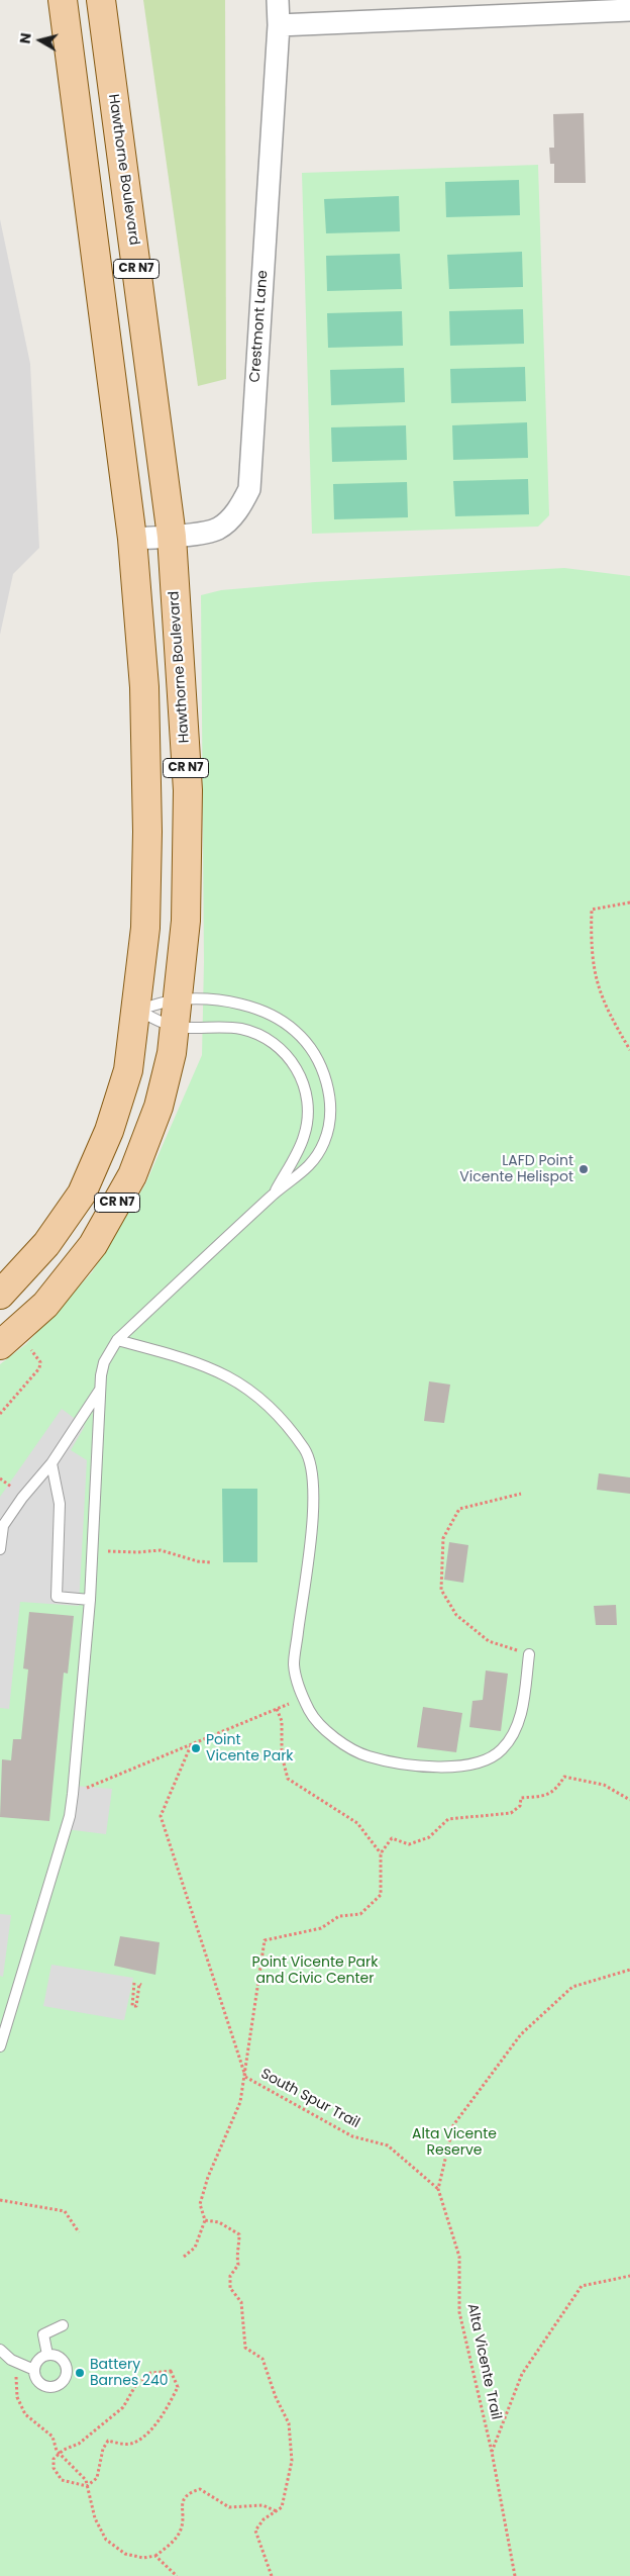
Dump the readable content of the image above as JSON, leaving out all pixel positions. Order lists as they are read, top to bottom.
{
  "streets": {
    "main road": ["Hawthorne Boulevard", "CR N7"],
    "street": ["Crestmont Lane"],
    "path": ["South Spur Trail", "Alta Vicente Trail"]
  },
  "crossings": [
    ["Hawthorne Boulevard", "Crestmont Lane"],
    ["CR N7", "Crestmont Lane"],
    ["South Spur Trail", "Alta Vicente Trail"]
  ],
  "parks": ["Point Vicente Park and Civic Center", "Alta Vicente Reserve"],
  "places": ["LAFD Point Vicente Helispot", "Point Vicente Park", "Battery Barnes 240"],
  "north": "left"
}
